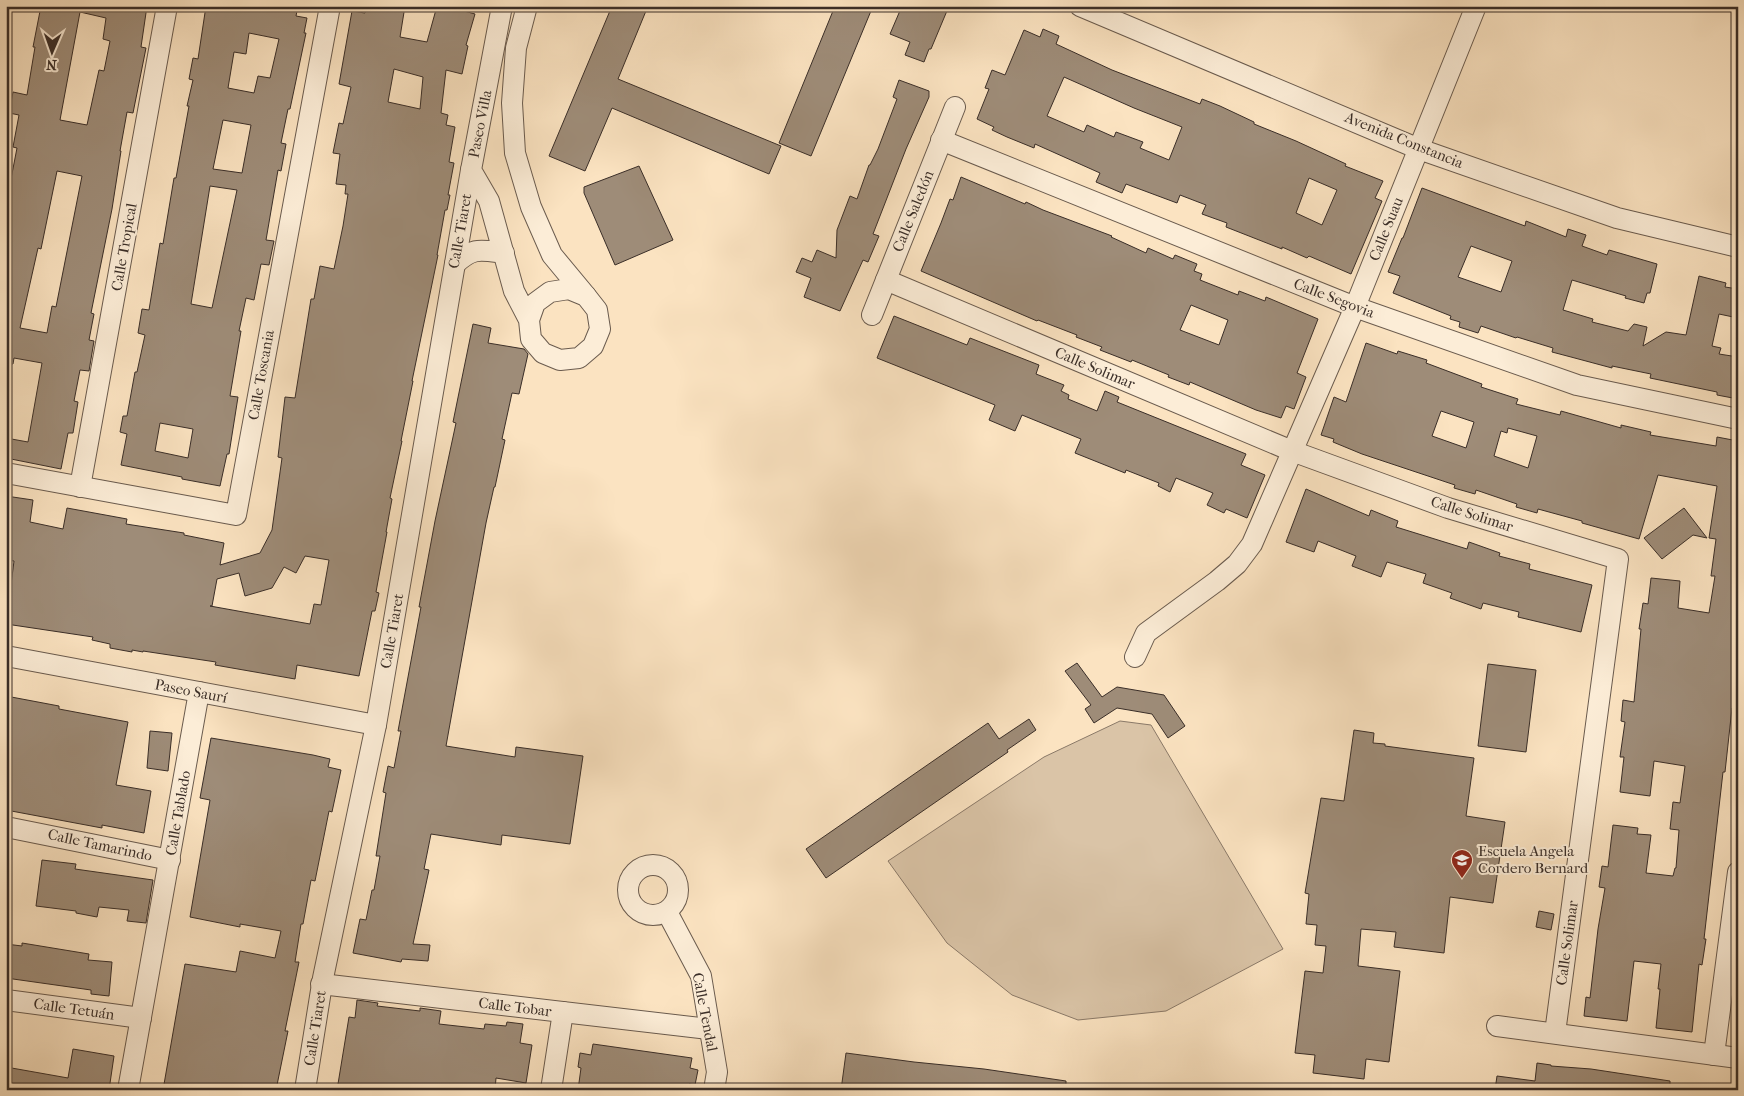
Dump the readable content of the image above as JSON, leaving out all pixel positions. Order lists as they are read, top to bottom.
{
  "streets": {
    "street": [
      "Paseo Villa",
      "Avenida Constancia",
      "Calle Saledón",
      "Calle Suau",
      "Calle Tiaret",
      "Calle Tropical",
      "Calle Segovia",
      "Calle Solimar",
      "Calle Toscania",
      "Paseo Saurí",
      "Calle Tablado",
      "Calle Tamarindo",
      "Calle Tobar",
      "Calle Tetuán",
      "Calle Tendal"
    ]
  },
  "crossings": [
    ["Paseo Villa", "Calle Tiaret"],
    ["Avenida Constancia", "Calle Suau"],
    ["Calle Saledón", "Calle Segovia"],
    ["Calle Saledón", "Calle Solimar"],
    ["Calle Suau", "Calle Segovia"],
    ["Calle Suau", "Calle Solimar"],
    ["Calle Tiaret", "Paseo Saurí"],
    ["Calle Tiaret", "Calle Tobar"],
    ["Calle Tropical", "Calle Toscania"],
    ["Paseo Saurí", "Calle Tablado"],
    ["Calle Tablado", "Calle Tamarindo"],
    ["Calle Tablado", "Calle Tetuán"],
    ["Calle Tobar", "Calle Tendal"]
  ],
  "places": {
    "school or university": ["Escuela Angela Cordero Bernard"]
  },
  "north": "bottom"
}
